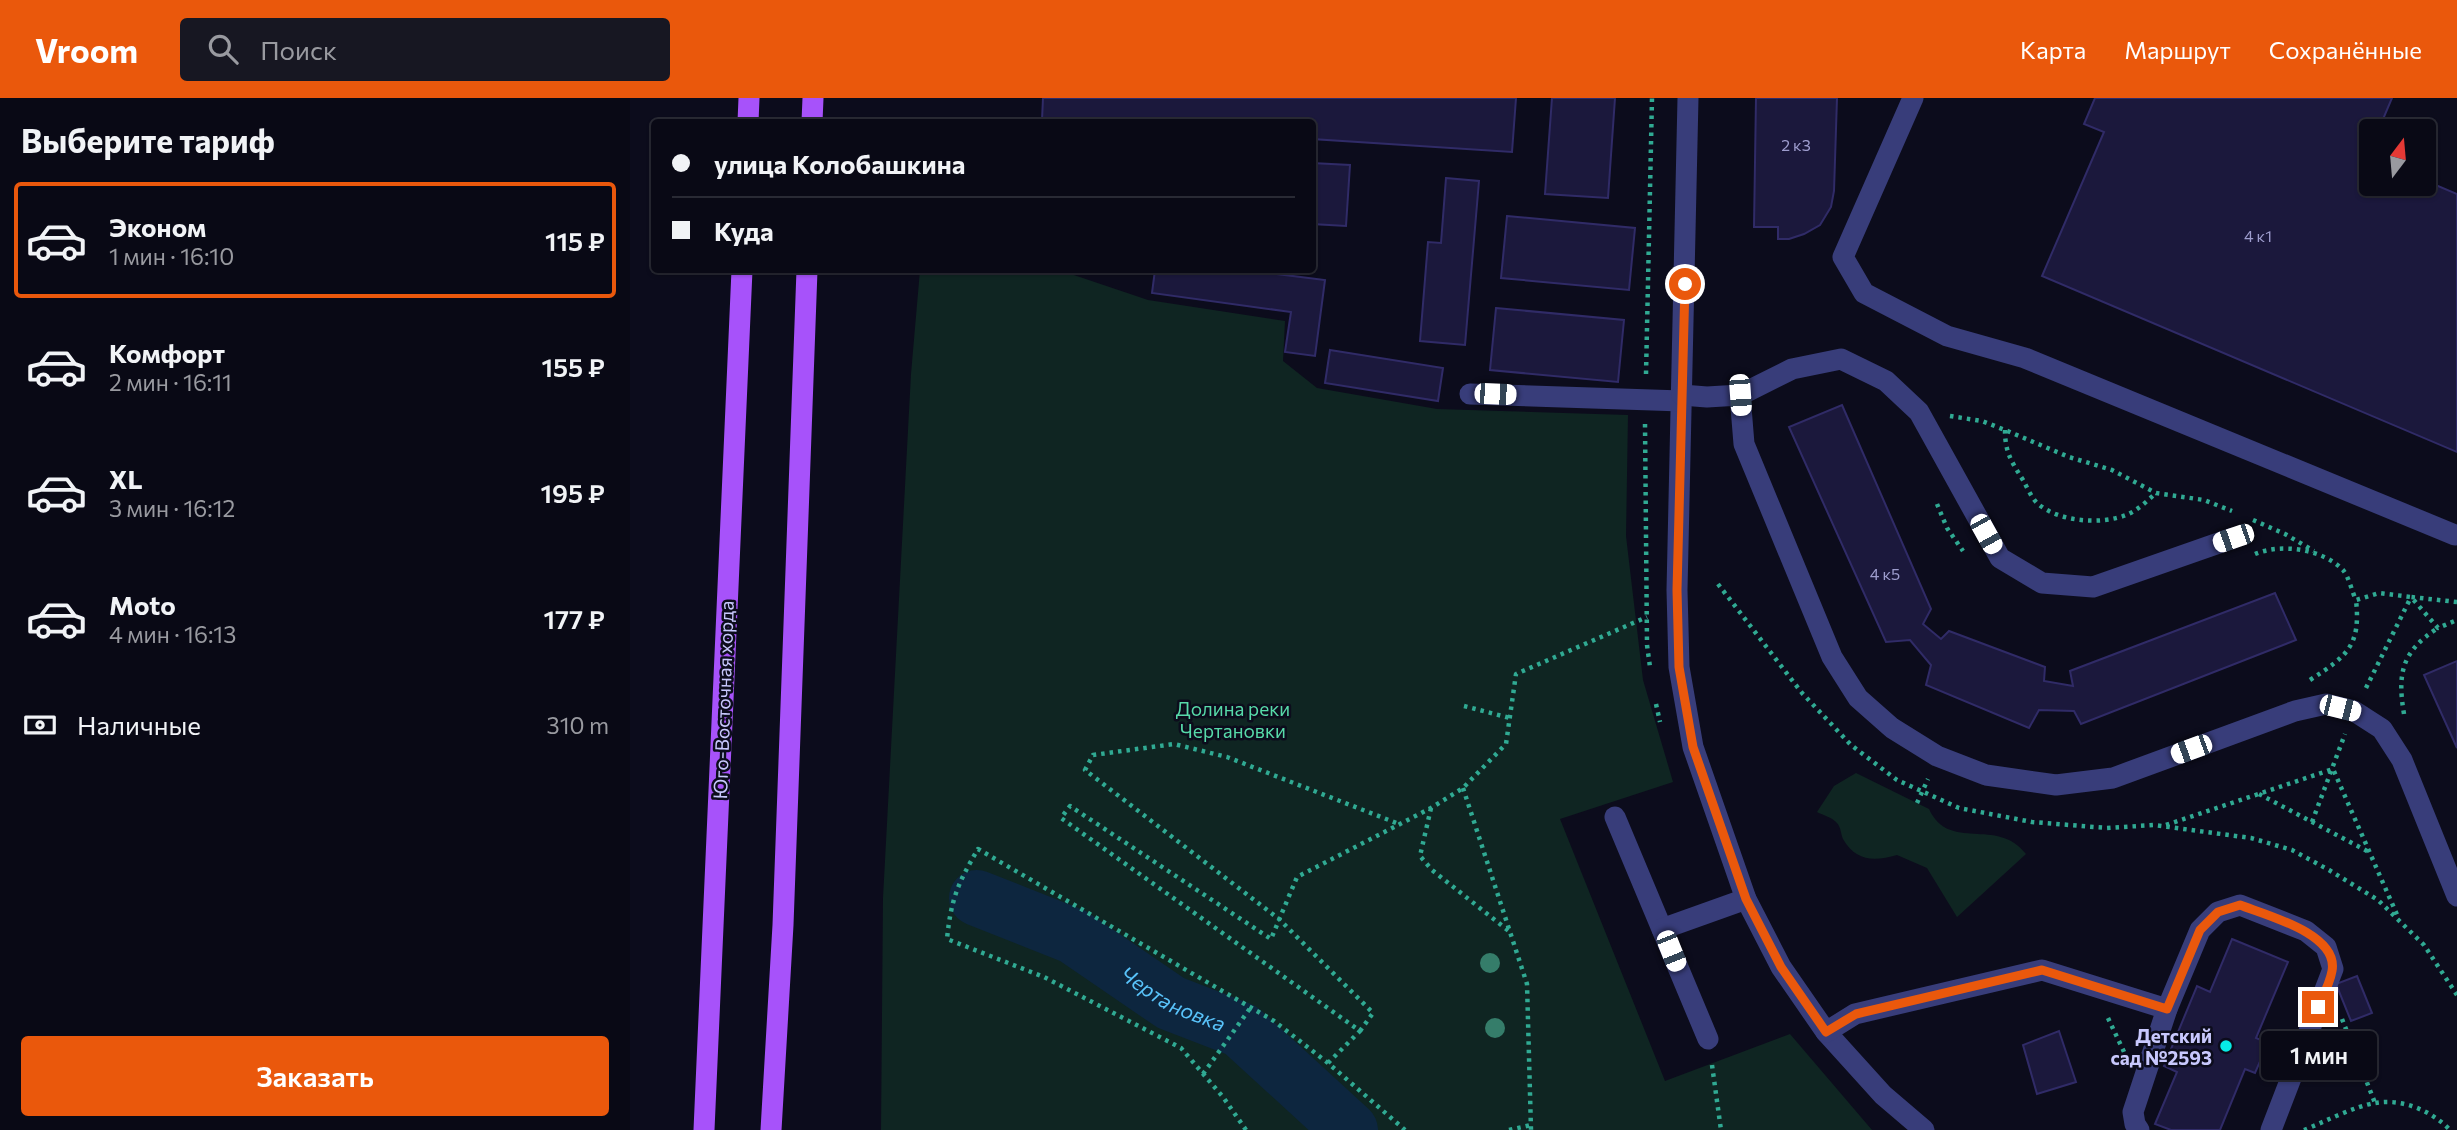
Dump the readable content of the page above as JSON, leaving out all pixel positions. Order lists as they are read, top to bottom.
{
  "streets": {
    "main road": ["Юго-Восточная хорда"]
  },
  "water": ["Чертановка"],
  "parks": ["Долина реки Чертановки"],
  "places": ["Детский сад №2593"],
  "house_numbers": ["2 к3", "4 к1", "4 к5"],
  "north": "top",
  "page": {
    "header": "Vroom",
    "search": "Поиск",
    "nav": ["Карта", "Маршрут", "Сохранённые"],
    "heading": "Выберите тариф",
    "banner": ["улица Колобашкина", "Куда"],
    "list": [
      {
        "name": "Эконом",
        "note": "1 мин · 16:10",
        "value": "115 ₽"
      },
      {
        "name": "Комфорт",
        "note": "2 мин · 16:11",
        "value": "155 ₽"
      },
      {
        "name": "XL",
        "note": "3 мин · 16:12",
        "value": "195 ₽"
      },
      {
        "name": "Moto",
        "note": "4 мин · 16:13",
        "value": "177 ₽"
      }
    ],
    "pay": ["Наличные", "310 m"],
    "buttons": "Заказать",
    "bubble": "1 мин"
  }
}
